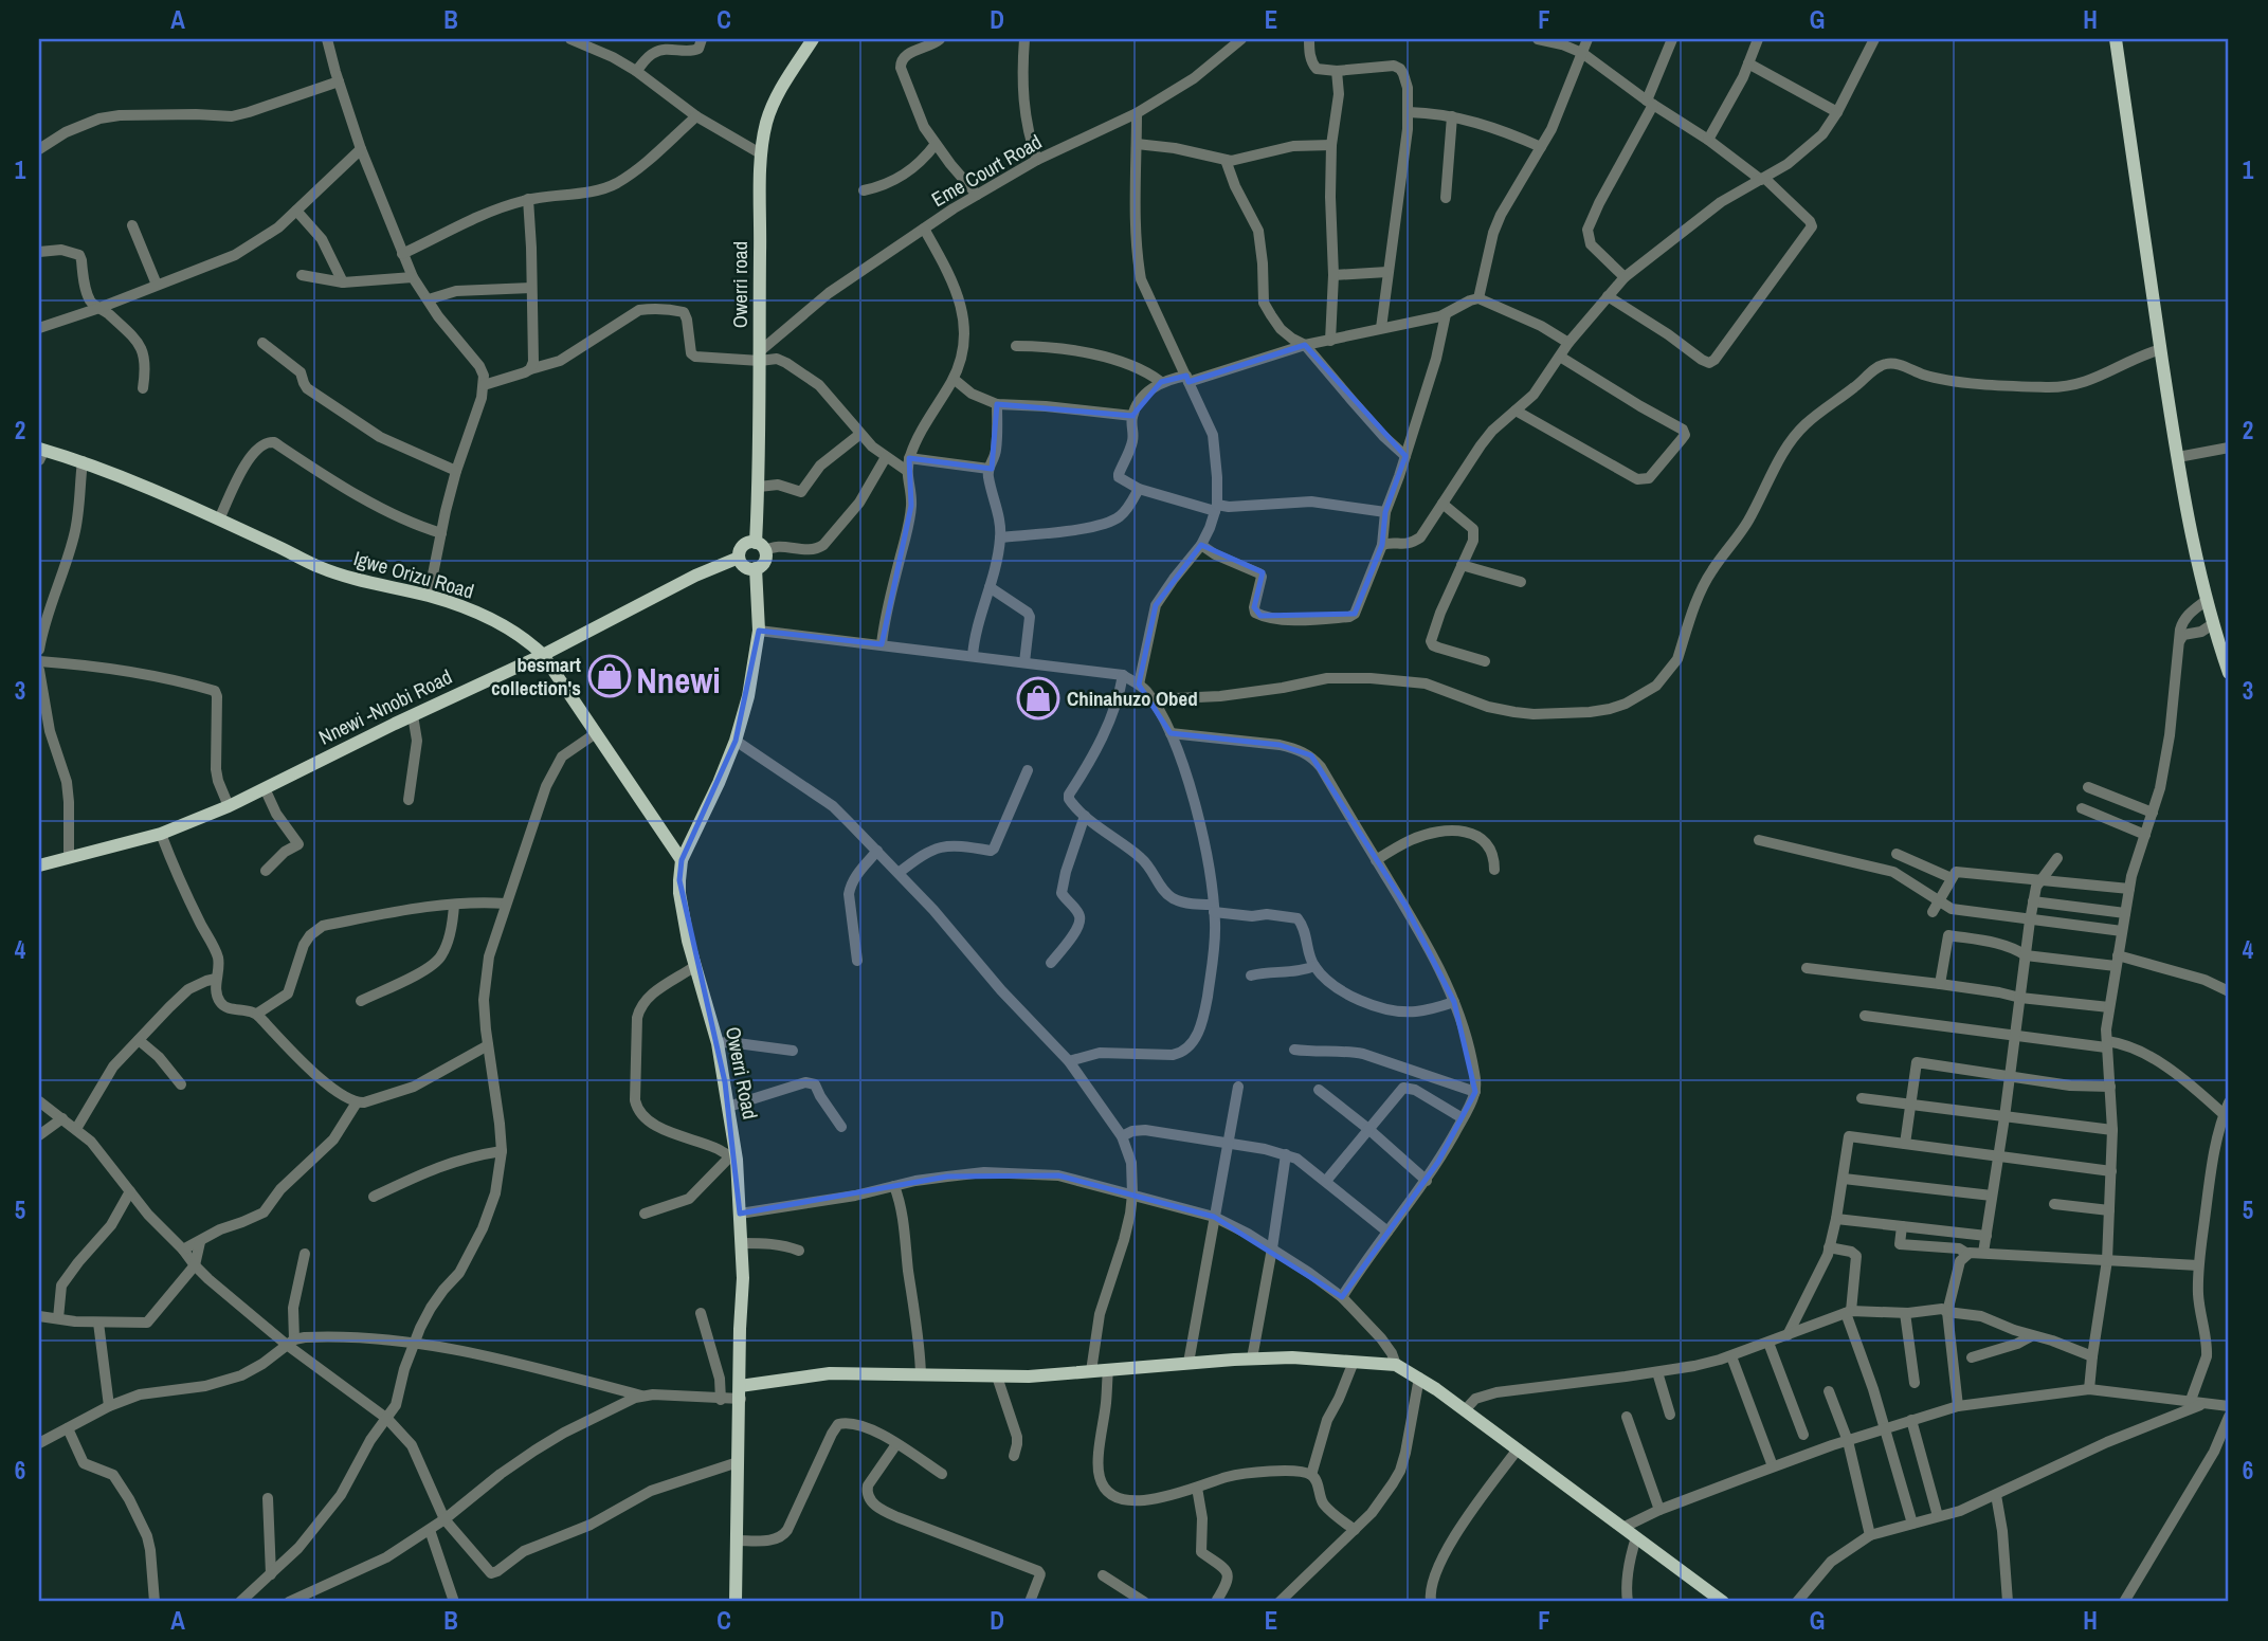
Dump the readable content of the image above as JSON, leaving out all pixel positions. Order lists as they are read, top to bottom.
{
  "streets": {
    "main road": [
      "Owerri road",
      "Igwe Orizu Road",
      "Nnewi -Nnobi Road",
      "Owerri Road"
    ],
    "street": ["Eme Court Road"]
  },
  "crossings": [
    ["Eme Court Road", "Owerri road"],
    ["Owerri road", "Nnewi -Nnobi Road"],
    ["Owerri road", "Owerri Road"],
    ["Igwe Orizu Road", "Nnewi -Nnobi Road"],
    ["Igwe Orizu Road", "Owerri Road"],
    ["Nnewi -Nnobi Road", "Owerri Road"]
  ],
  "districts": ["Nnewi"],
  "places": {
    "shop": ["besmart collection's", "Chinahuzo Obed"]
  },
  "grid": {
    "columns": [
      "A",
      "B",
      "C",
      "D",
      "E",
      "F",
      "G",
      "H"
    ],
    "rows": [
      "1",
      "2",
      "3",
      "4",
      "5",
      "6"
    ]
  }
}
